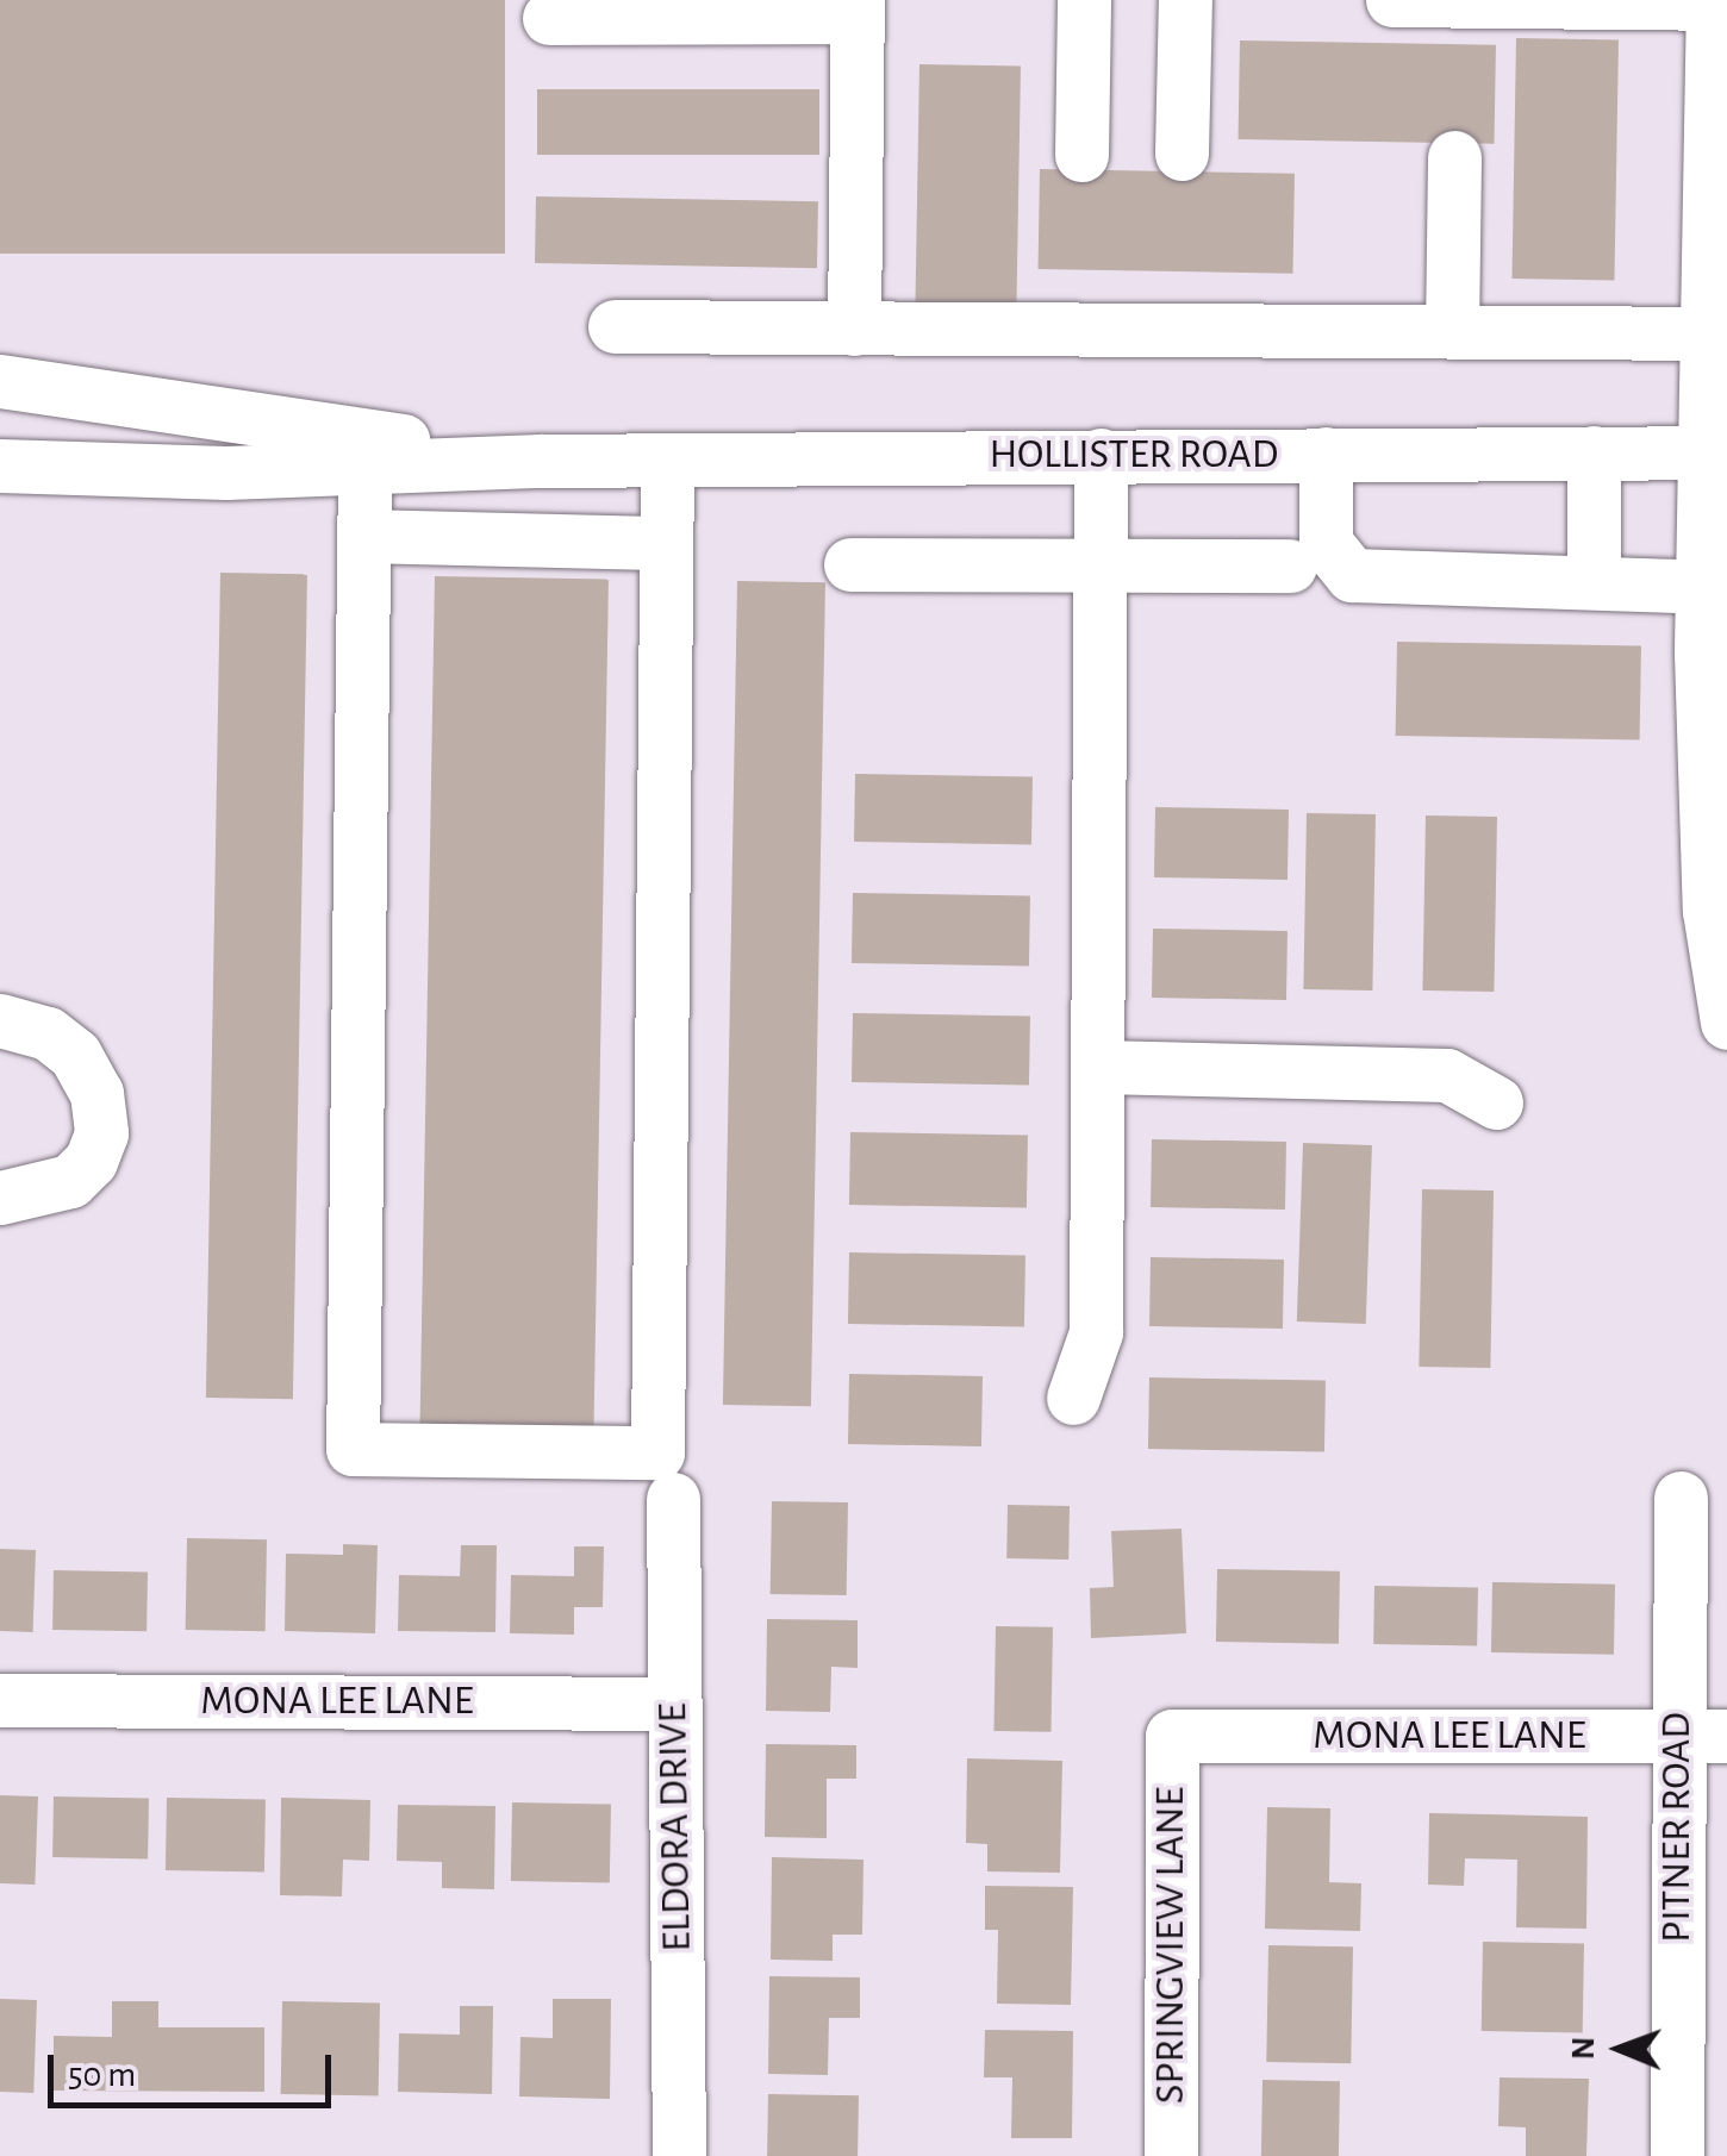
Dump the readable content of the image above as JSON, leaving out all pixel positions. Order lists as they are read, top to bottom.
{
  "streets": {
    "street": [
      "HOLLISTER ROAD",
      "MONA LEE LANE",
      "ELDORA DRIVE",
      "PITNER ROAD",
      "SPRINGVIEW LANE"
    ]
  },
  "crossings": [
    ["MONA LEE LANE", "ELDORA DRIVE"],
    ["MONA LEE LANE", "PITNER ROAD"],
    ["MONA LEE LANE", "SPRINGVIEW LANE"]
  ],
  "scale_bar": "50 m",
  "north": "left"
}
